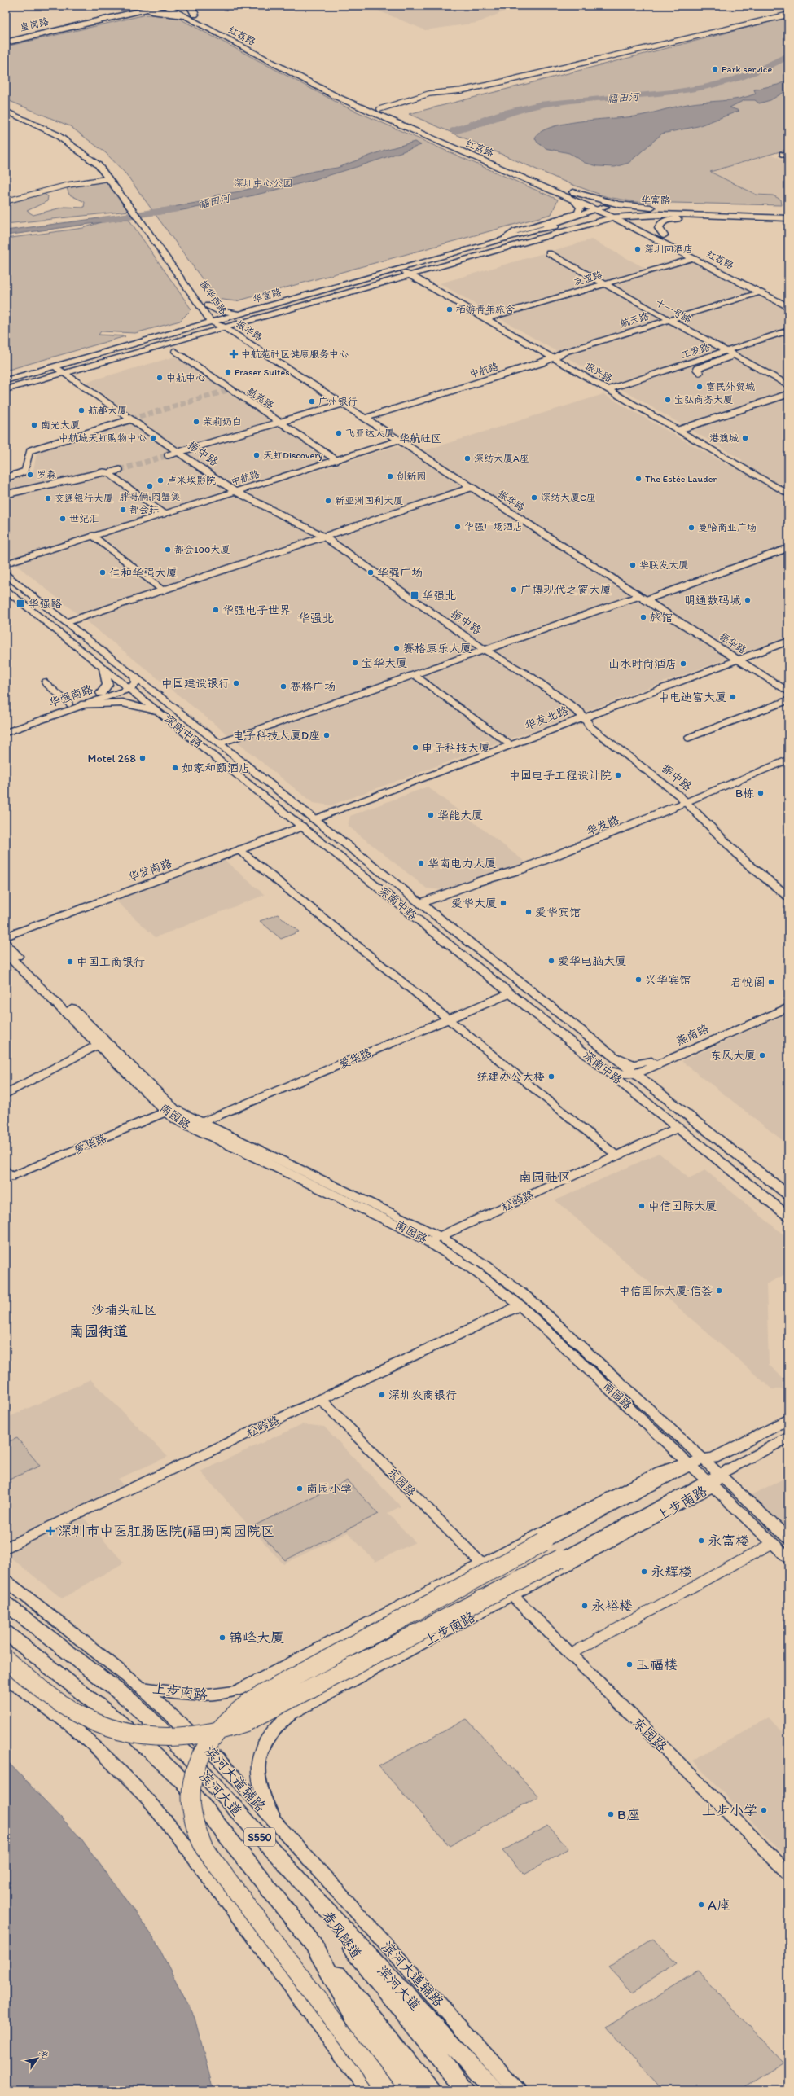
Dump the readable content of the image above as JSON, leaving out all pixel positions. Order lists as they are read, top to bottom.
{
  "streets": {
    "highway": [
      "皇岗路",
      "滨河大道",
      "S550",
      "春风隧道"
    ],
    "main road": [
      "红荔路",
      "华富路",
      "友谊路",
      "振华西路",
      "十一号路",
      "航天路",
      "振华路",
      "工发路",
      "中航路",
      "振兴路",
      "振中路",
      "华强南路",
      "华发北路",
      "深南中路",
      "华发南路",
      "燕南路",
      "爱华路",
      "南园路",
      "松岭路",
      "东园路",
      "上步南路",
      "滨河大道辅路"
    ],
    "street": ["航苑路", "华发路"]
  },
  "crossings": [
    ["皇岗路", "红荔路"],
    ["红荔路", "华富路"],
    ["红荔路", "友谊路"],
    ["红荔路", "航天路"],
    ["华富路", "振华西路"],
    ["华富路", "振华路"],
    ["华富路", "振兴路"],
    ["华富路", "振中路"],
    ["友谊路", "十一号路"],
    ["友谊路", "振兴路"],
    ["振华西路", "振华路"],
    ["十一号路", "航天路"],
    ["十一号路", "工发路"],
    ["航天路", "中航路"],
    ["航天路", "振兴路"],
    ["振华路", "中航路"],
    ["振华路", "华发北路"],
    ["工发路", "振兴路"],
    ["中航路", "振兴路"],
    ["中航路", "航苑路"],
    ["中航路", "振中路"],
    ["振中路", "华发北路"],
    ["振中路", "华发路"],
    ["华强南路", "深南中路"],
    ["华发北路", "深南中路"],
    ["深南中路", "华发路"],
    ["深南中路", "华发南路"],
    ["深南中路", "燕南路"],
    ["深南中路", "爱华路"],
    ["深南中路", "松岭路"],
    ["爱华路", "南园路"],
    ["南园路", "松岭路"],
    ["南园路", "上步南路"],
    ["松岭路", "东园路"],
    ["东园路", "上步南路"],
    ["上步南路", "滨河大道辅路"],
    ["滨河大道", "春风隧道"]
  ],
  "districts": [
    "华航社区",
    "华强北",
    "南园社区",
    "沙埔头社区",
    "南园街道"
  ],
  "water": ["福田河"],
  "parks": ["深圳中心公园"],
  "places": {
    "other": [
      "Park service",
      "深圳回酒店",
      "栖游青年旅舍",
      "Fraser Suites",
      "中航中心",
      "富民外贸城",
      "宝弘商务大厦",
      "广州银行",
      "航都大厦",
      "茉莉奶白",
      "南光大厦",
      "飞亚达大厦",
      "中航城天虹购物中心",
      "港澳城",
      "天虹Discovery",
      "深纺大厦A座",
      "罗森",
      "创新园",
      "The Estée Lauder",
      "卢米埃影院",
      "胖哥俩·肉蟹煲",
      "深纺大厦C座",
      "交通银行大厦",
      "新亚洲国利大厦",
      "都会轩",
      "世纪汇",
      "华强广场酒店",
      "曼哈商业广场",
      "都会100大厦",
      "华联发大厦",
      "佳和华强大厦",
      "华强广场",
      "广博现代之窗大厦",
      "明通数码城",
      "华强电子世界",
      "旅馆",
      "赛格康乐大厦",
      "宝华大厦",
      "山水时尚酒店",
      "中国建设银行",
      "赛格广场",
      "中电迪富大厦",
      "电子科技大厦D座",
      "电子科技大厦",
      "Motel 268",
      "如家和颐酒店",
      "中国电子工程设计院",
      "B栋",
      "华能大厦",
      "华南电力大厦",
      "爱华大厦",
      "爱华宾馆",
      "爱华电脑大厦",
      "中国工商银行",
      "兴华宾馆",
      "君悦阁",
      "东风大厦",
      "统建办公大楼",
      "中信国际大厦",
      "中信国际大厦·信荟",
      "深圳农商银行",
      "南园小学",
      "永富楼",
      "永辉楼",
      "永裕楼",
      "锦峰大厦",
      "玉福楼",
      "上步小学",
      "B座",
      "A座"
    ],
    "health": ["中航苑社区健康服务中心", "深圳市中医肛肠医院(福田)南园院区"],
    "transit": ["华强北", "华强路"]
  },
  "north": "top right"
}
